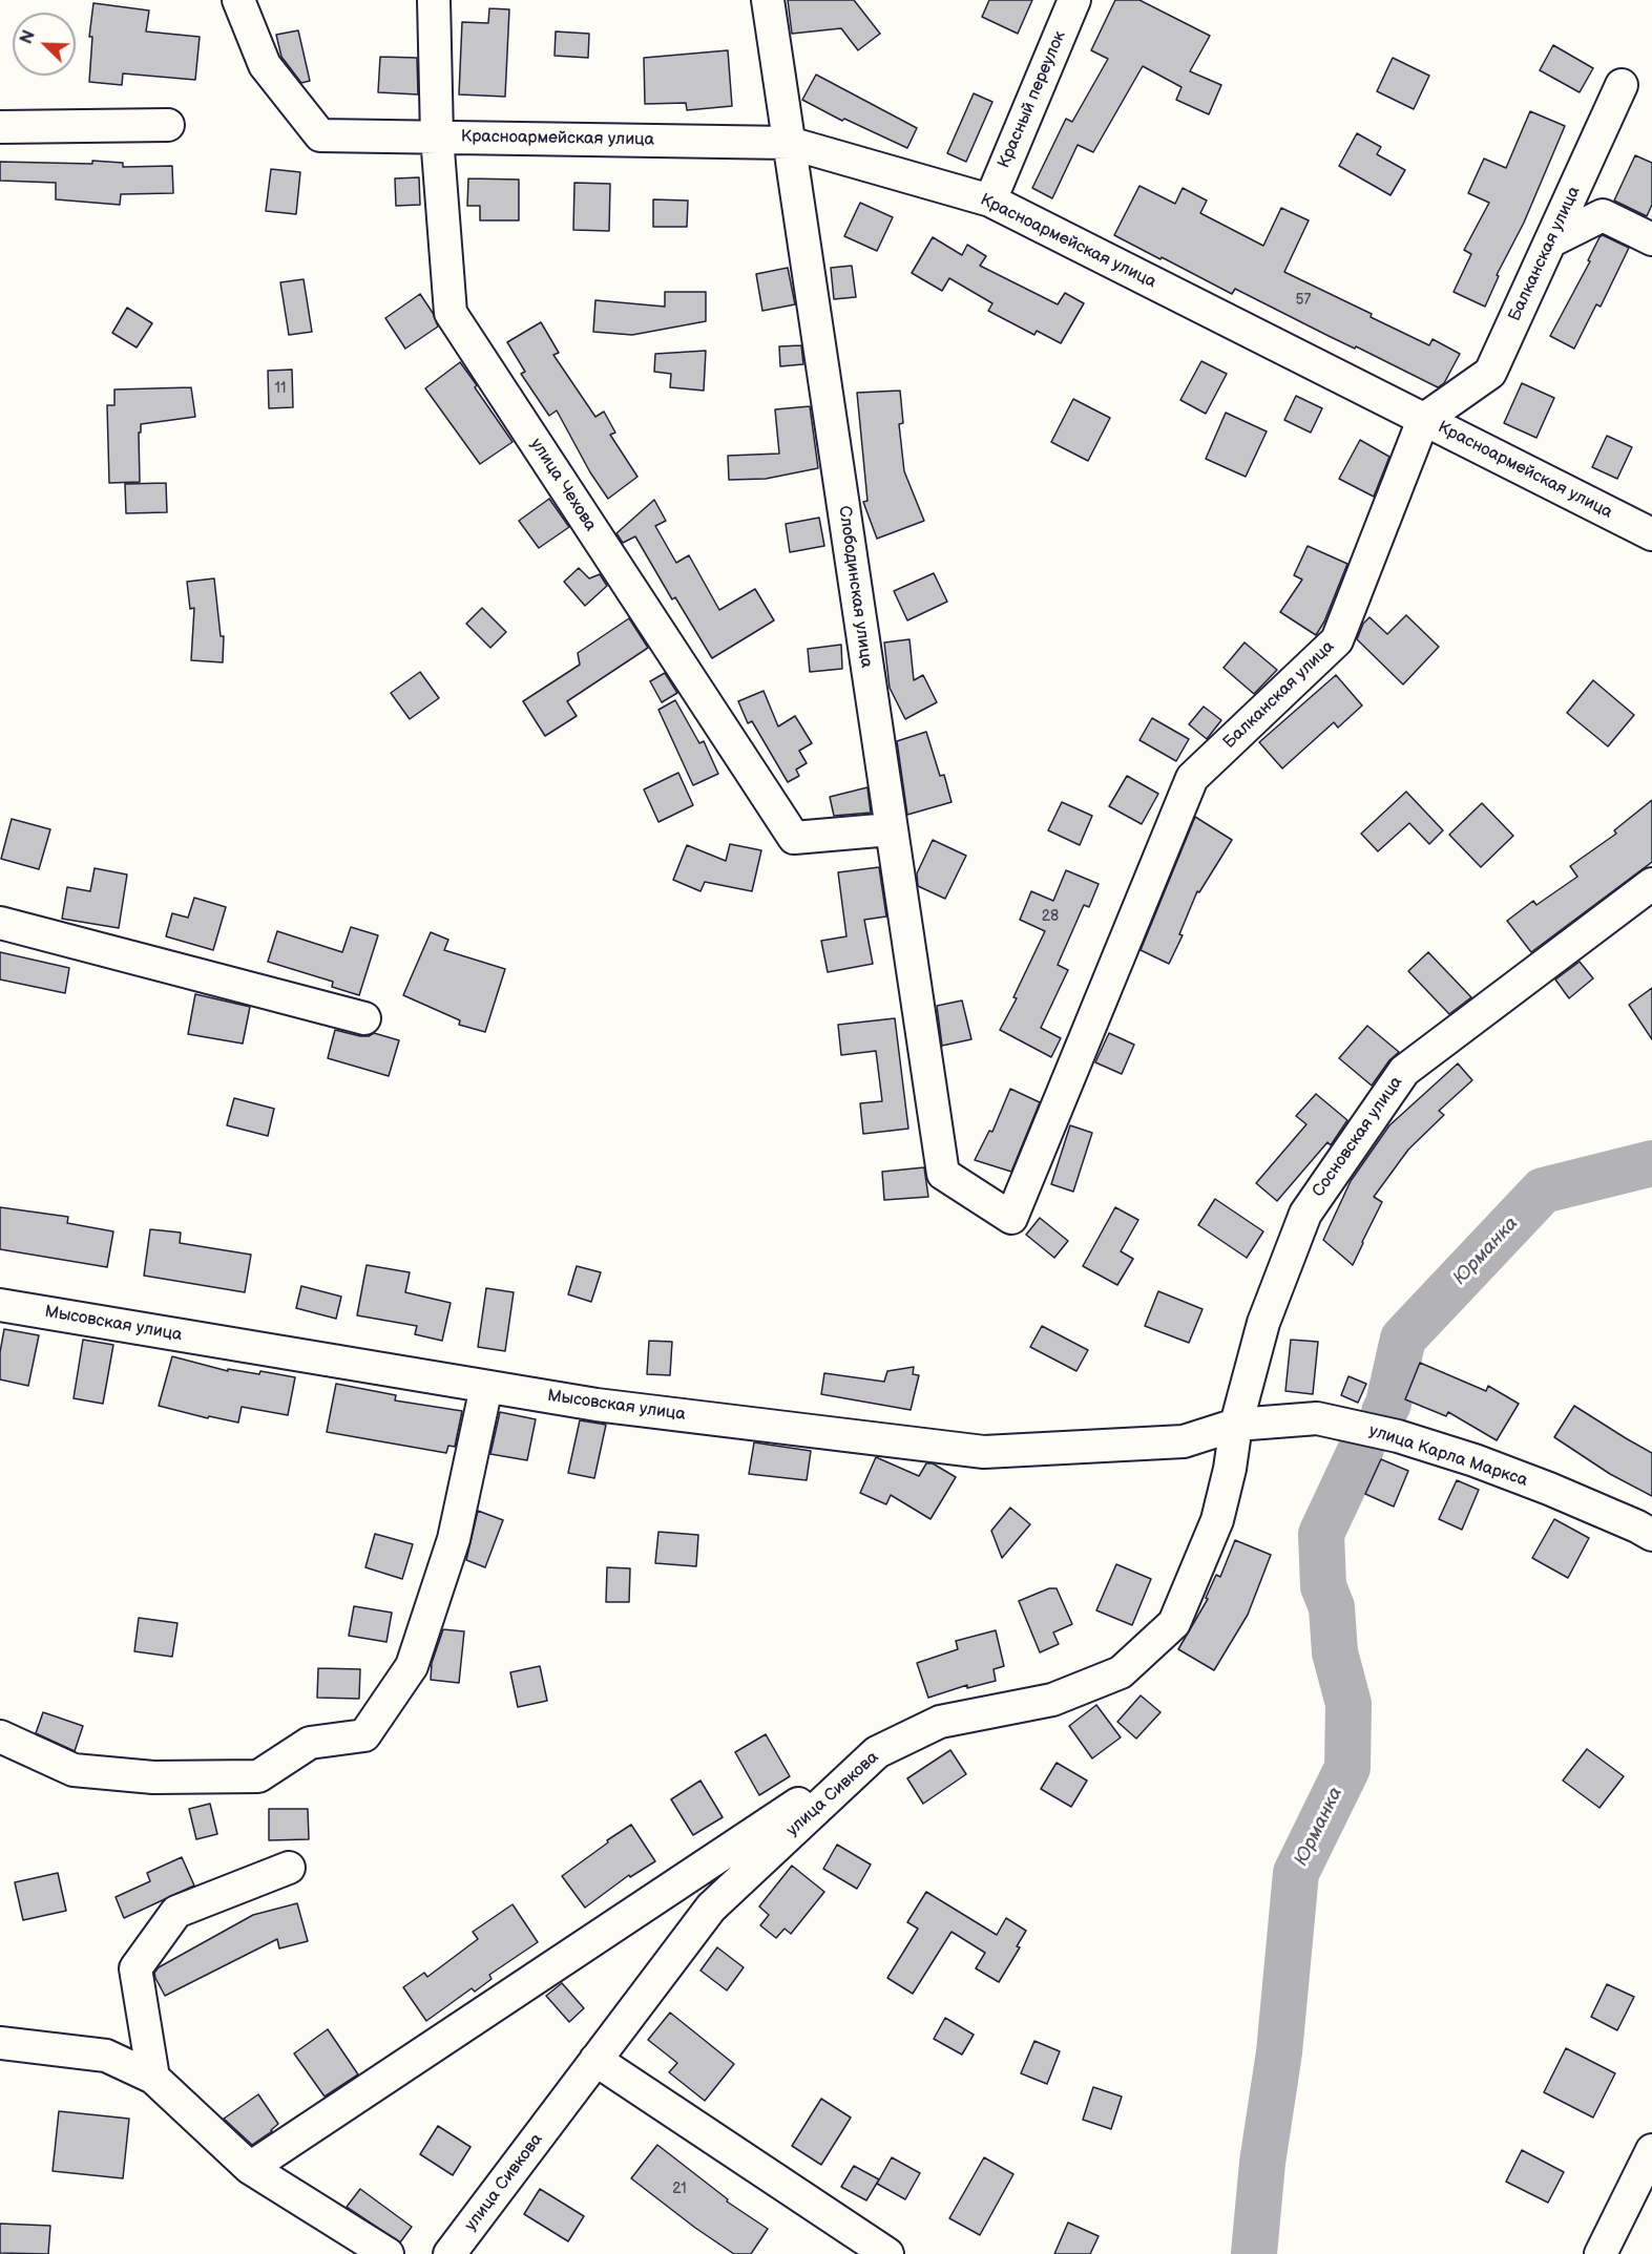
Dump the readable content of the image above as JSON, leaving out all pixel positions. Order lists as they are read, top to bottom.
{
  "streets": {
    "street": [
      "Красный переулок",
      "Красноармейская улица",
      "Балканская улица",
      "улица Чехова",
      "Слободинская улица",
      "Сосновская улица",
      "Мысовская улица",
      "улица Карла Маркса",
      "улица Сивкова"
    ]
  },
  "crossings": [
    ["Красный переулок", "Красноармейская улица"],
    ["Красноармейская улица", "Балканская улица"],
    ["Красноармейская улица", "улица Чехова"],
    ["Красноармейская улица", "Слободинская улица"],
    ["Балканская улица", "Слободинская улица"],
    ["улица Чехова", "Слободинская улица"],
    ["Сосновская улица", "Мысовская улица"],
    ["Сосновская улица", "улица Карла Маркса"],
    ["Сосновская улица", "улица Сивкова"],
    ["Мысовская улица", "улица Карла Маркса"],
    ["Мысовская улица", "улица Сивкова"],
    ["улица Карла Маркса", "улица Сивкова"]
  ],
  "water": ["Юрманка"],
  "house_numbers": [
    "57",
    "11",
    "28",
    "21"
  ],
  "north": "top left"
}
